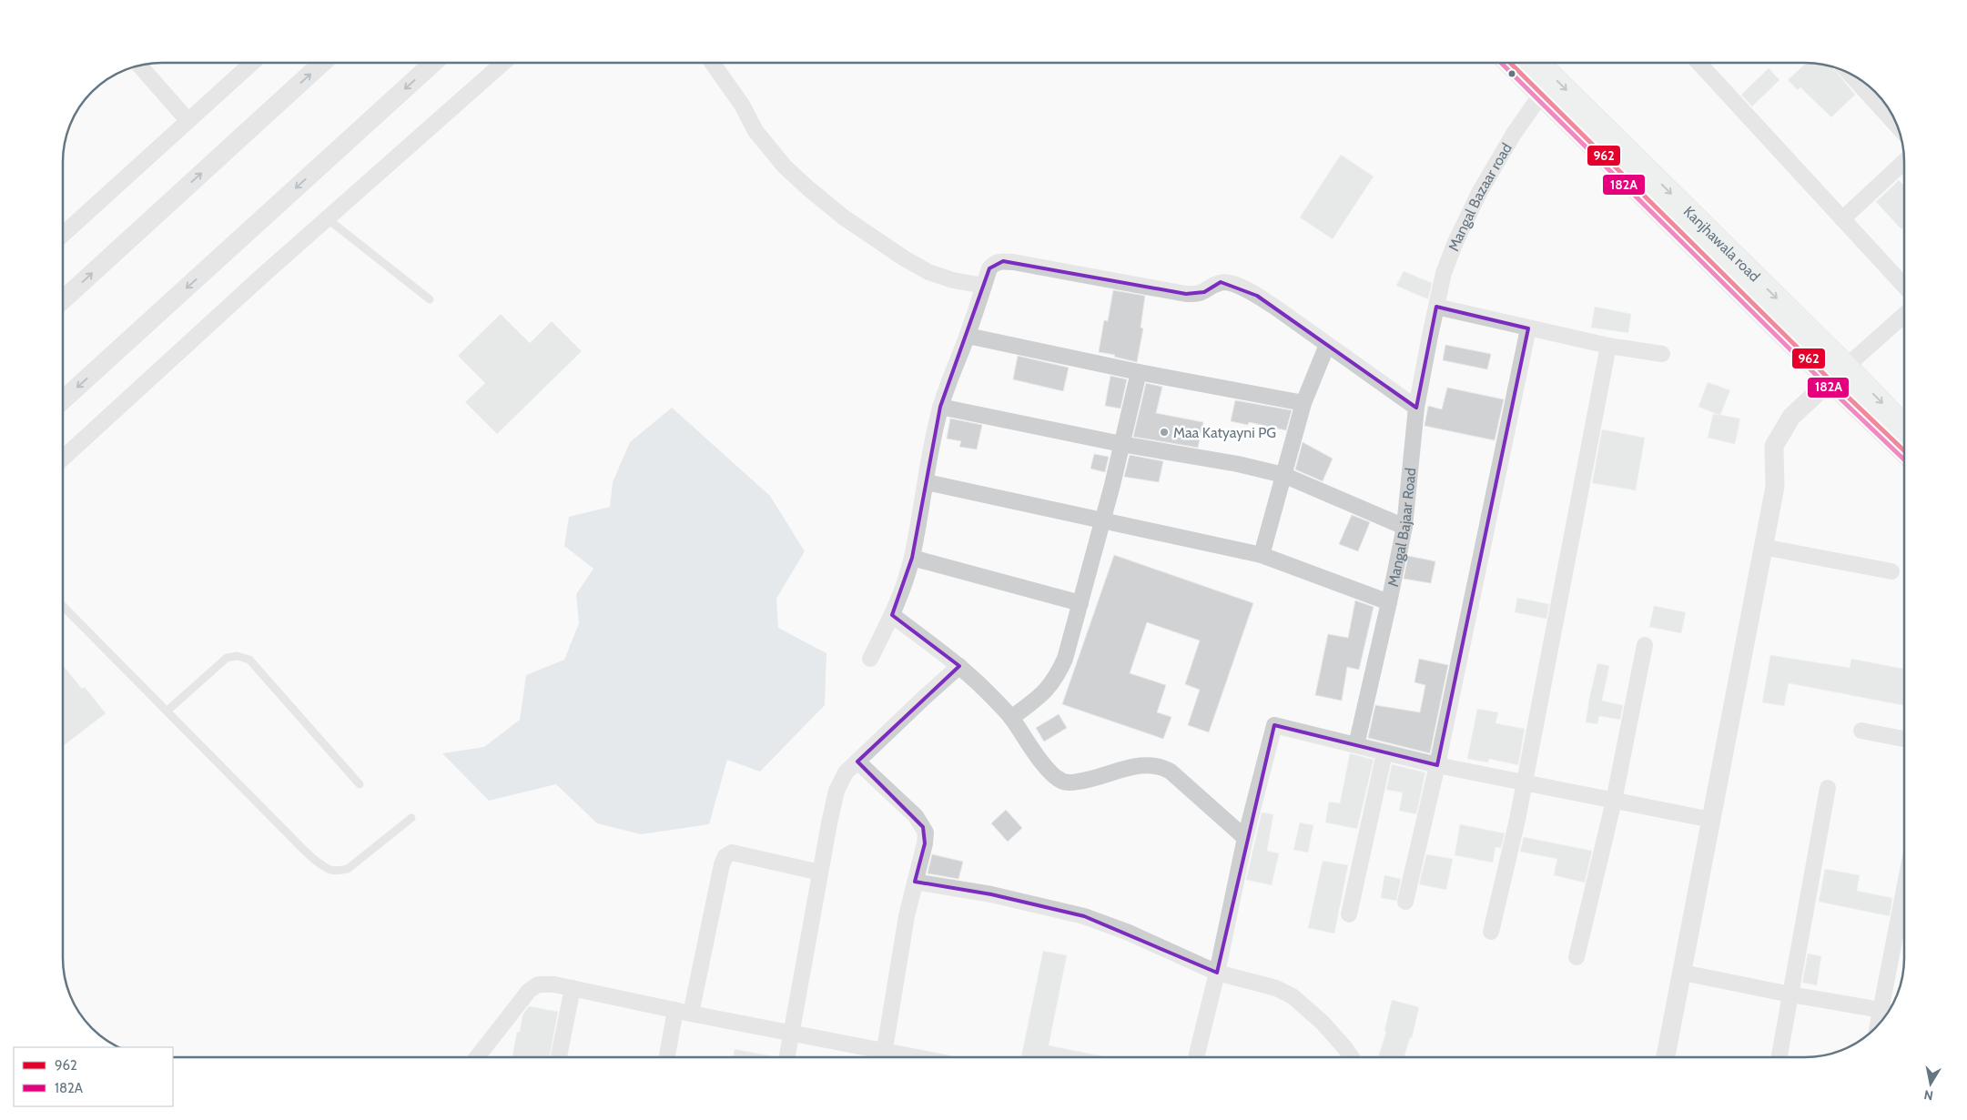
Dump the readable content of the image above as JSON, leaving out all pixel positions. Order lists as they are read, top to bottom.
{
  "streets": {
    "main road": ["Kanjhawala road"],
    "street": ["Mangal Bazaar road", "Mangal Bajaar Road"]
  },
  "crossings": [
    ["Mangal Bazaar road", "Kanjhawala road"],
    ["Mangal Bazaar road", "Mangal Bajaar Road"]
  ],
  "places": ["Maa Katyayni PG"],
  "lines": ["transit line 962", "transit line 182A"],
  "legend": ["962", "182A"],
  "north": "bottom"
}
